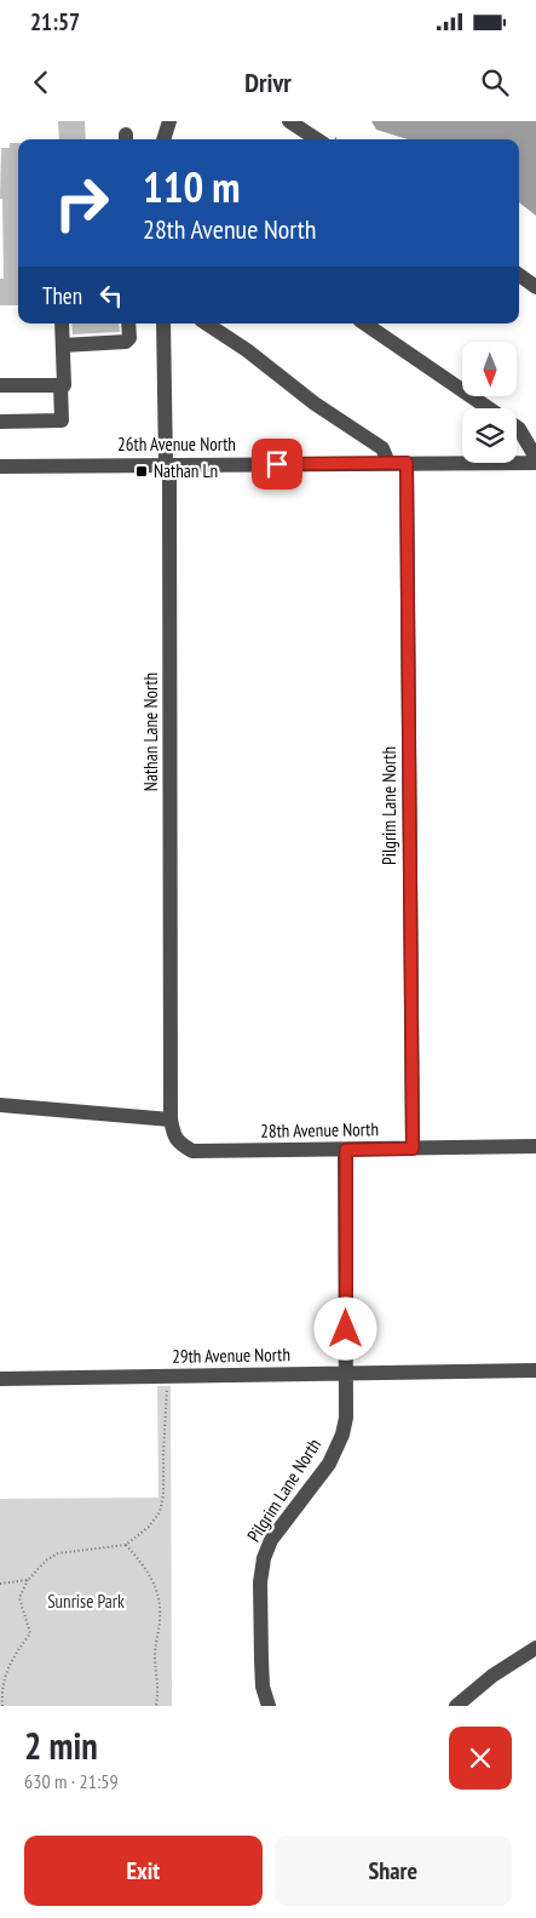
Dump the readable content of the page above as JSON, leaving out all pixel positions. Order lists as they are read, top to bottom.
{
  "streets": {
    "street": [
      "26th Avenue North",
      "Nathan Lane North",
      "Pilgrim Lane North",
      "28th Avenue North",
      "29th Avenue North"
    ]
  },
  "crossings": [
    ["26th Avenue North", "Nathan Lane North"],
    ["26th Avenue North", "Pilgrim Lane North"],
    ["Nathan Lane North", "28th Avenue North"],
    ["Pilgrim Lane North", "28th Avenue North"],
    ["Pilgrim Lane North", "29th Avenue North"]
  ],
  "parks": ["Sunrise Park"],
  "places": {
    "transit": ["Nathan Ln"]
  },
  "north": "bottom",
  "page": {
    "status": "21:57",
    "header": "Drivr",
    "turn": ["110 m", "28th Avenue North"],
    "then": "Then",
    "heading": ["2 min", "630 m · 21:59"],
    "buttons": ["Exit", "Share"]
  }
}
